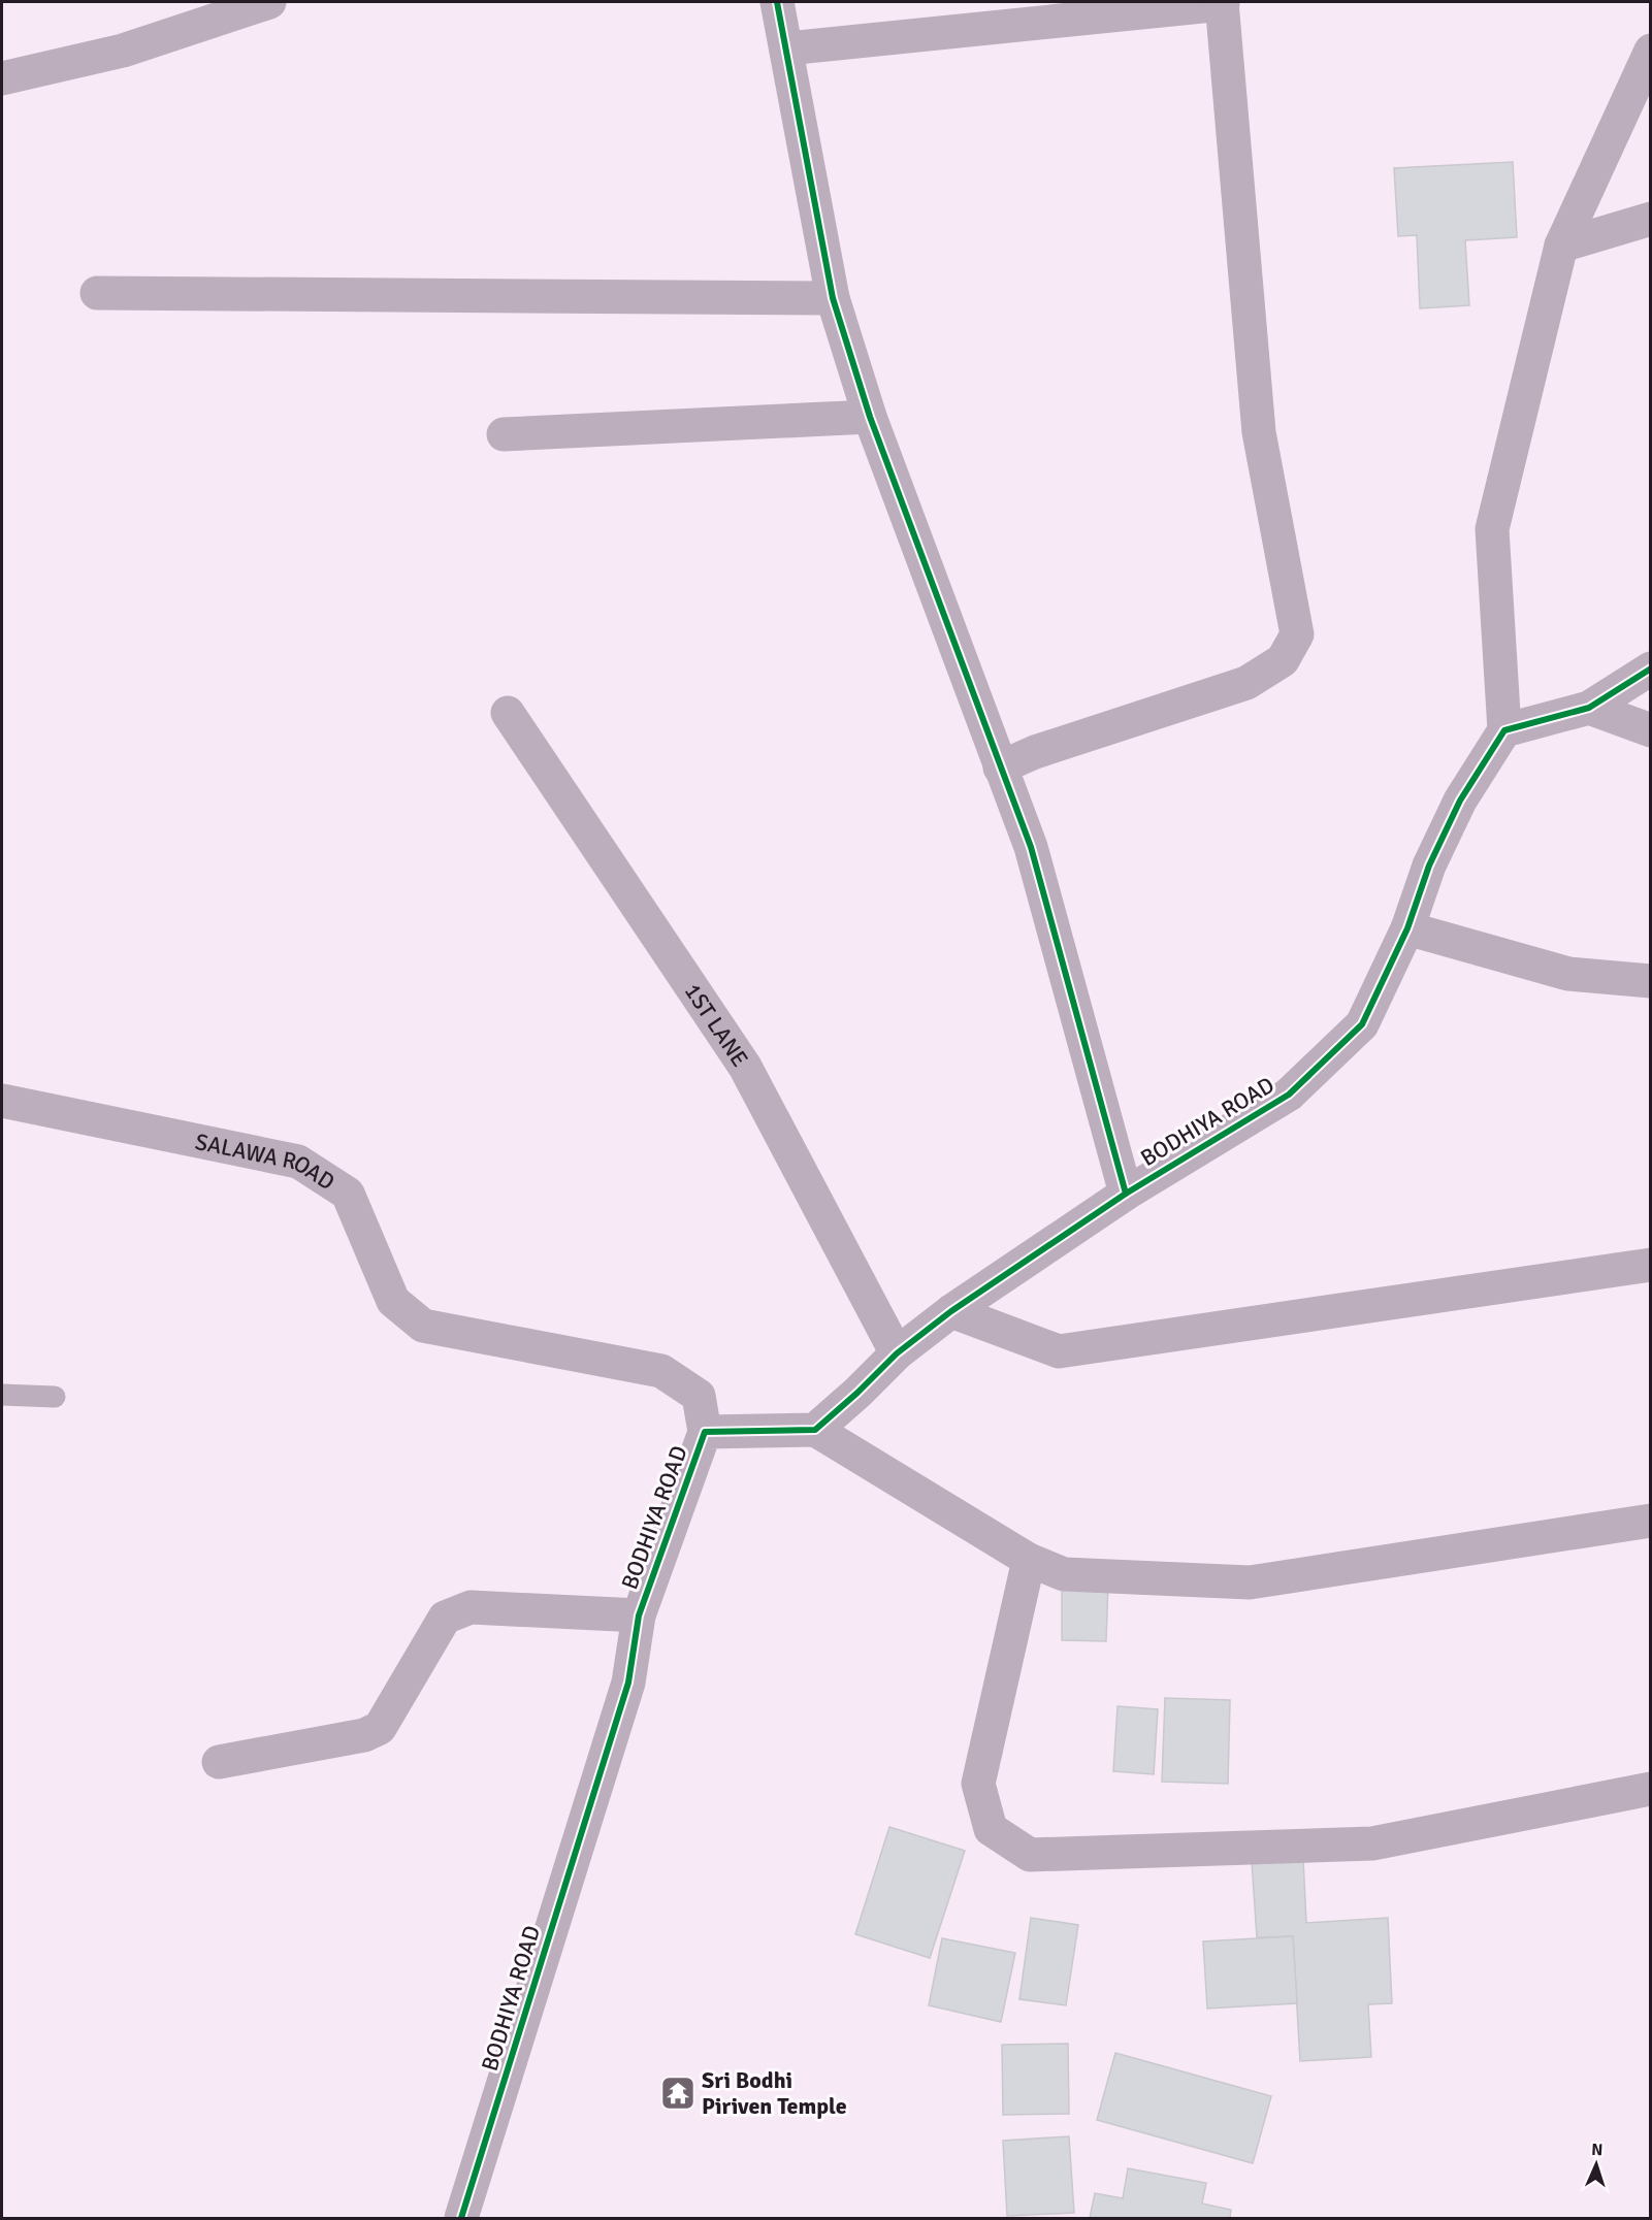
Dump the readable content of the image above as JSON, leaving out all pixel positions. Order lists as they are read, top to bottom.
{
  "streets": {
    "street": ["1ST LANE", "BODHIYA ROAD", "SALAWA ROAD"]
  },
  "crossings": [
    ["1ST LANE", "BODHIYA ROAD"],
    ["BODHIYA ROAD", "SALAWA ROAD"]
  ],
  "places": {
    "temple": ["Sri Bodhi Piriven Temple"]
  },
  "north": "top"
}
